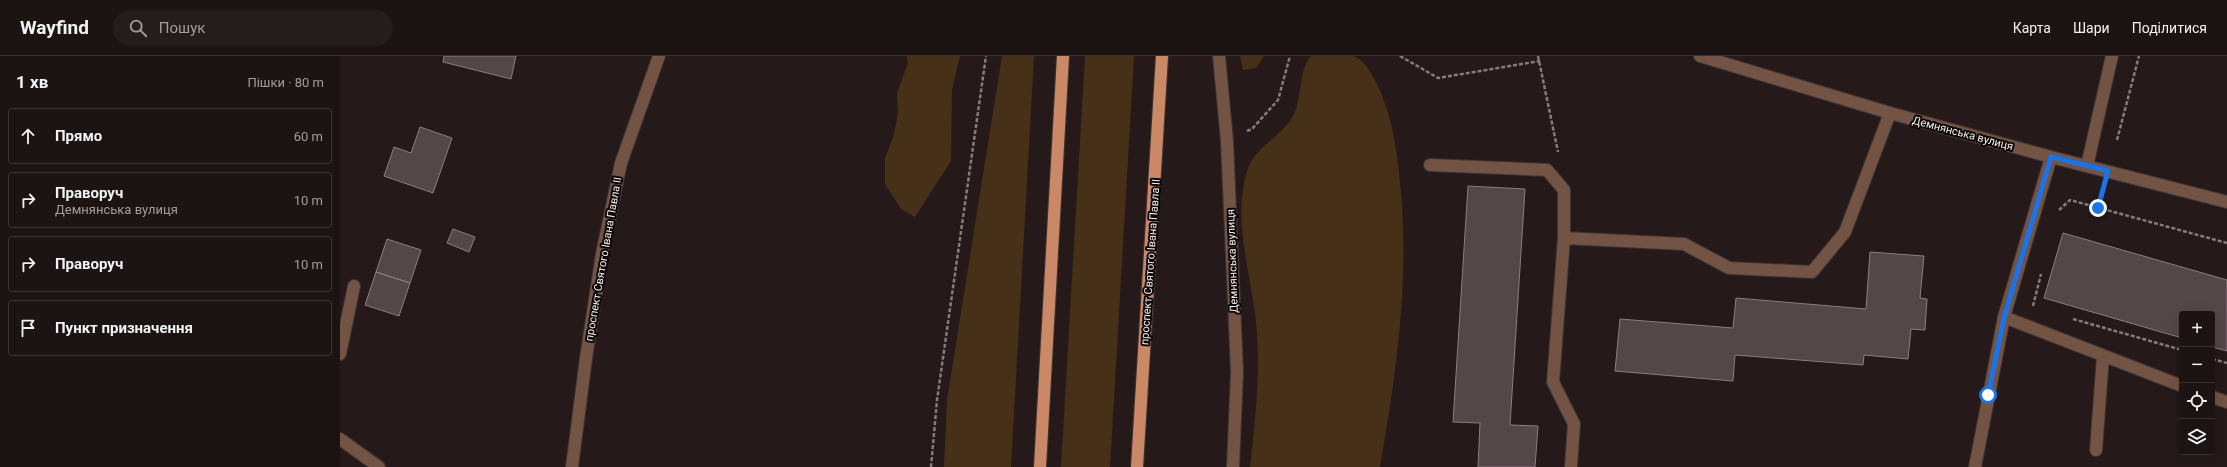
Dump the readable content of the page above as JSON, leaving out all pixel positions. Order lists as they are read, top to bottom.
{
  "streets": {
    "main road": ["проспект Святого Івана Павла II"],
    "street": ["Демнянська вулиця"]
  },
  "page": {
    "header": "Wayfind",
    "search": "Пошук",
    "nav": ["Карта", "Шари", "Поділитися"],
    "heading": ["1 хв", "Пішки · 80 m"],
    "list": [
      ["Прямо", "60 m"],
      ["Праворуч", "Демнянська вулиця", "10 m"],
      ["Праворуч", "10 m"],
      "Пункт призначення"
    ],
    "map_buttons": ["+", "−"]
  }
}
